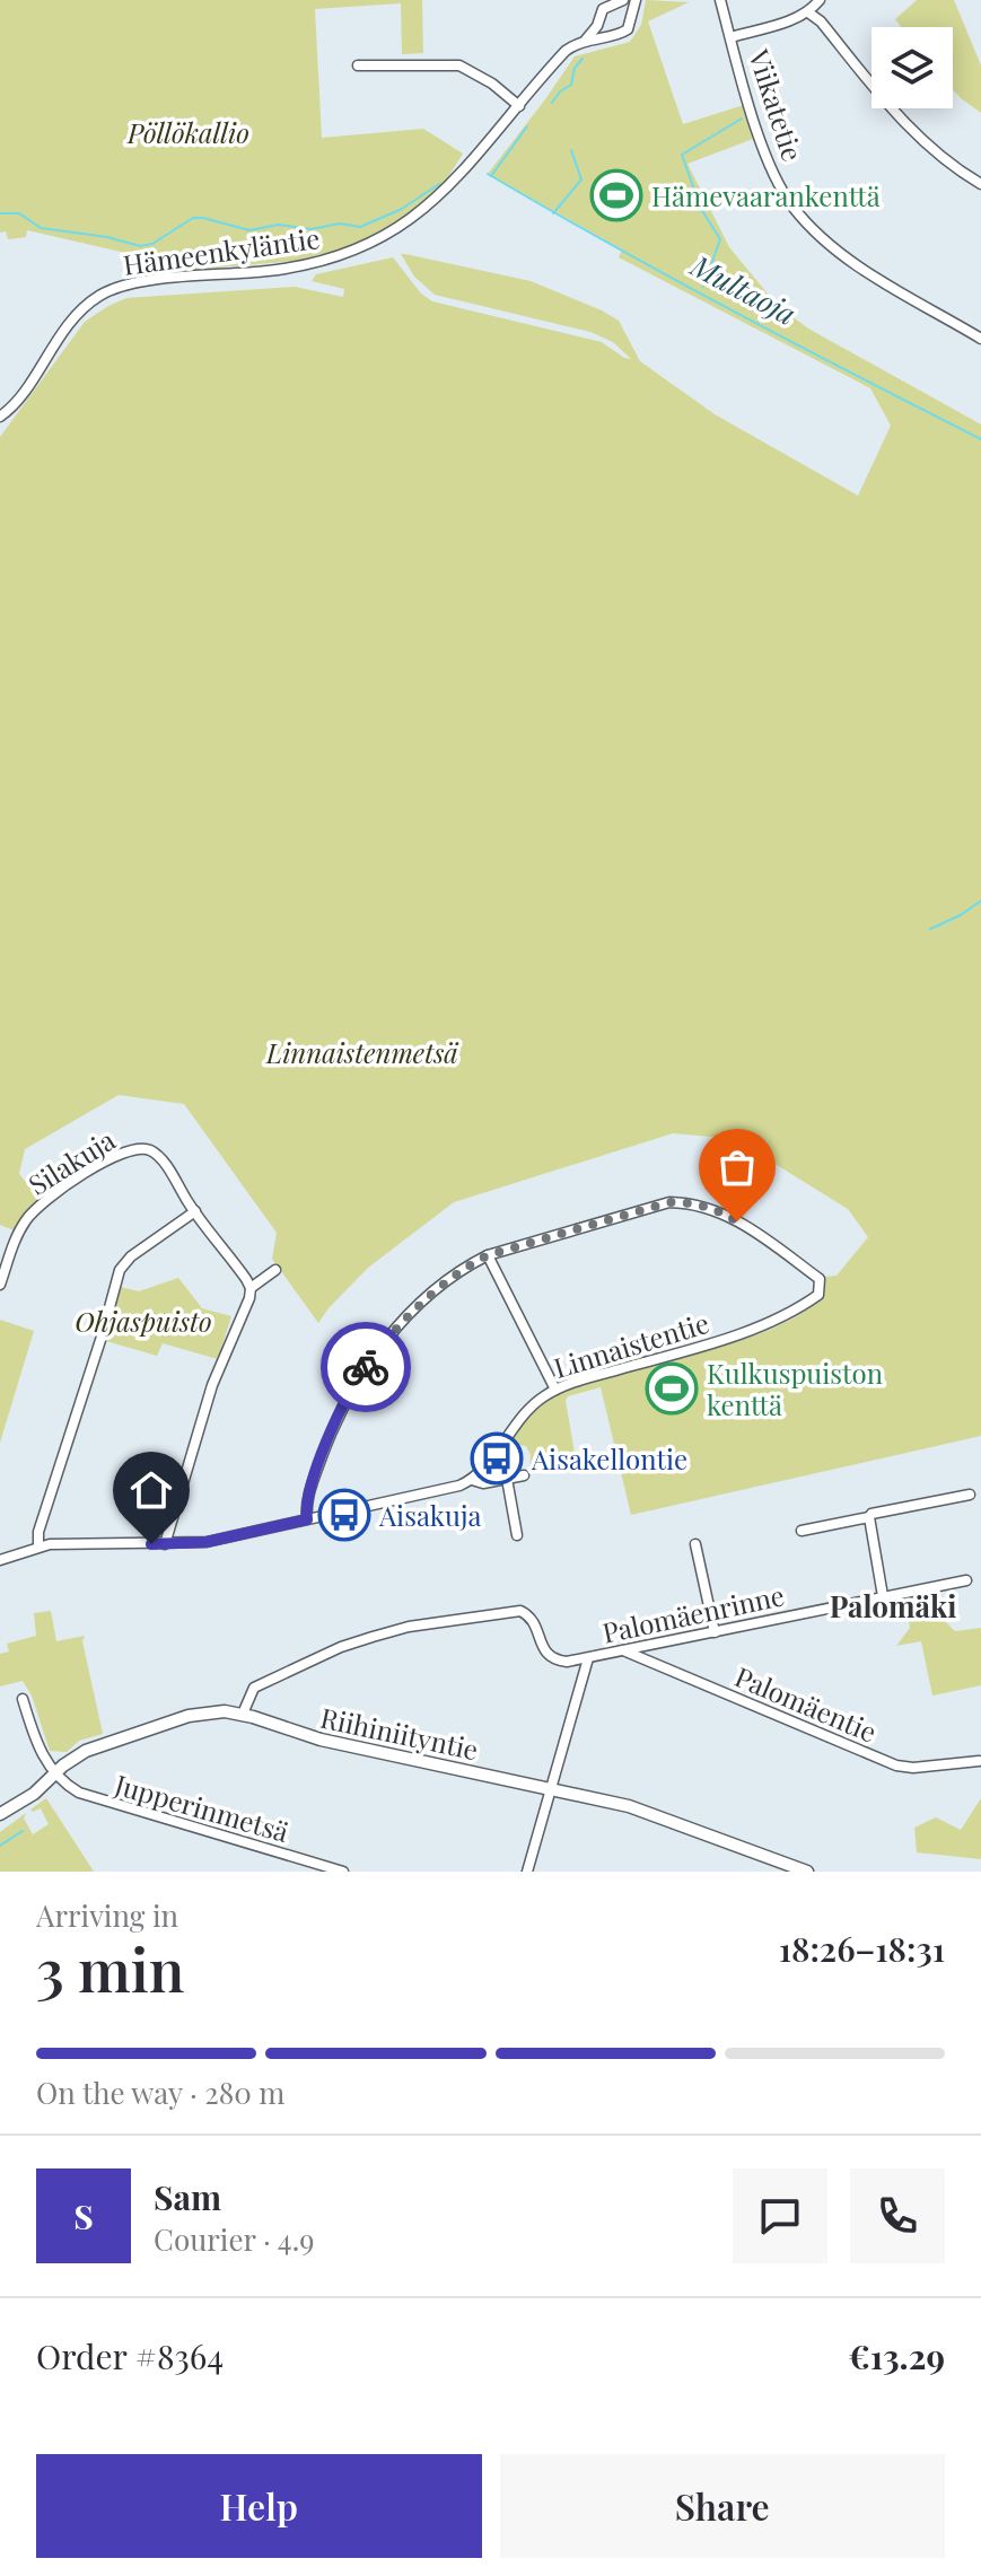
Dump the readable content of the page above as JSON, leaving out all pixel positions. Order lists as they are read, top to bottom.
{
  "streets": {
    "main road": ["Riihiniityntie"],
    "street": [
      "Viikatetie",
      "Hämeenkyläntie",
      "Silakuja",
      "Linnaistentie",
      "Palomäenrinne",
      "Palomäentie",
      "Jupperinmetsä"
    ]
  },
  "crossings": [
    ["Palomäenrinne", "Palomäentie"],
    ["Riihiniityntie", "Jupperinmetsä"]
  ],
  "districts": ["Palomäki"],
  "water": ["Multaoja"],
  "parks": ["Pöllökallio", "Linnaistenmetsä", "Ohjaspuisto"],
  "places": {
    "sports": ["Hämevaarankenttä", "Kulkuspuiston kenttä"],
    "bus stop": ["Aisakellontie", "Aisakuja"]
  },
  "page": {
    "heading": ["3 min", "Arriving in", "18:26–18:31"],
    "panel": [
      "Sam",
      "Courier · 4.9",
      "Order #8364",
      "€13.29"
    ],
    "bar": "On the way · 280 m",
    "round": "S",
    "buttons": ["Help", "Share"]
  }
}
